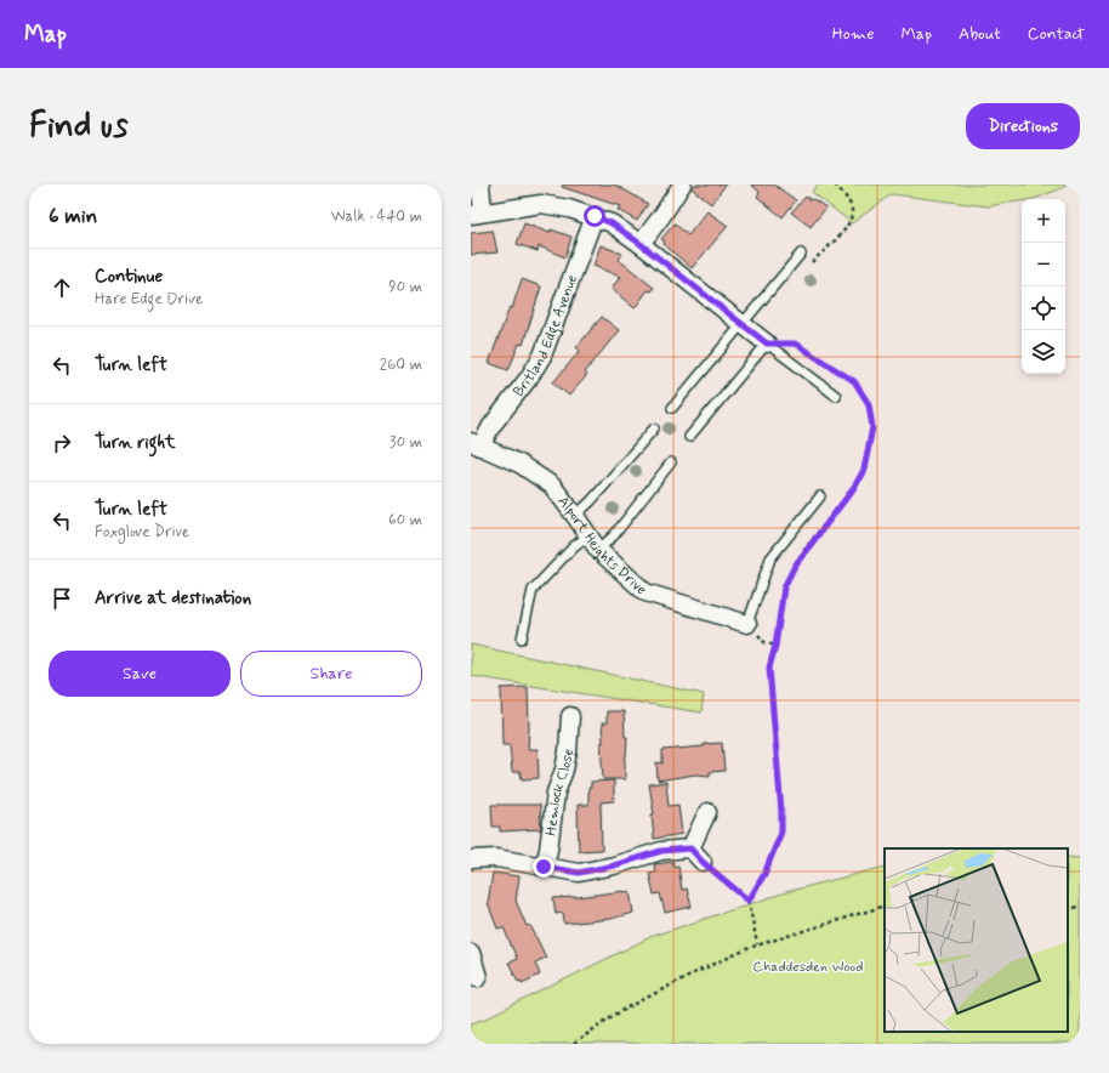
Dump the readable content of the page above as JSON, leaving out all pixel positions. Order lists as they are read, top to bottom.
{
  "streets": {
    "street": ["Britland Edge Avenue", "Alport Heights Drive", "Hemlock Close"]
  },
  "crossings": [
    ["Britland Edge Avenue", "Alport Heights Drive"]
  ],
  "parks": ["Chaddesden Wood"],
  "page": {
    "header": "Map",
    "nav": [
      "Home",
      "Map",
      "About",
      "Contact"
    ],
    "buttons": [
      "Directions",
      ["Save", "Share"]
    ],
    "title": "Find us",
    "heading": ["6 min", "Walk · 440 m"],
    "map_buttons": ["+", "−"],
    "list": [
      ["Continue", "Hare Edge Drive", "90 m"],
      ["Turn left", "260 m"],
      ["Turn right", "30 m"],
      ["Turn left", "Foxglove Drive", "60 m"],
      "Arrive at destination"
    ]
  }
}
